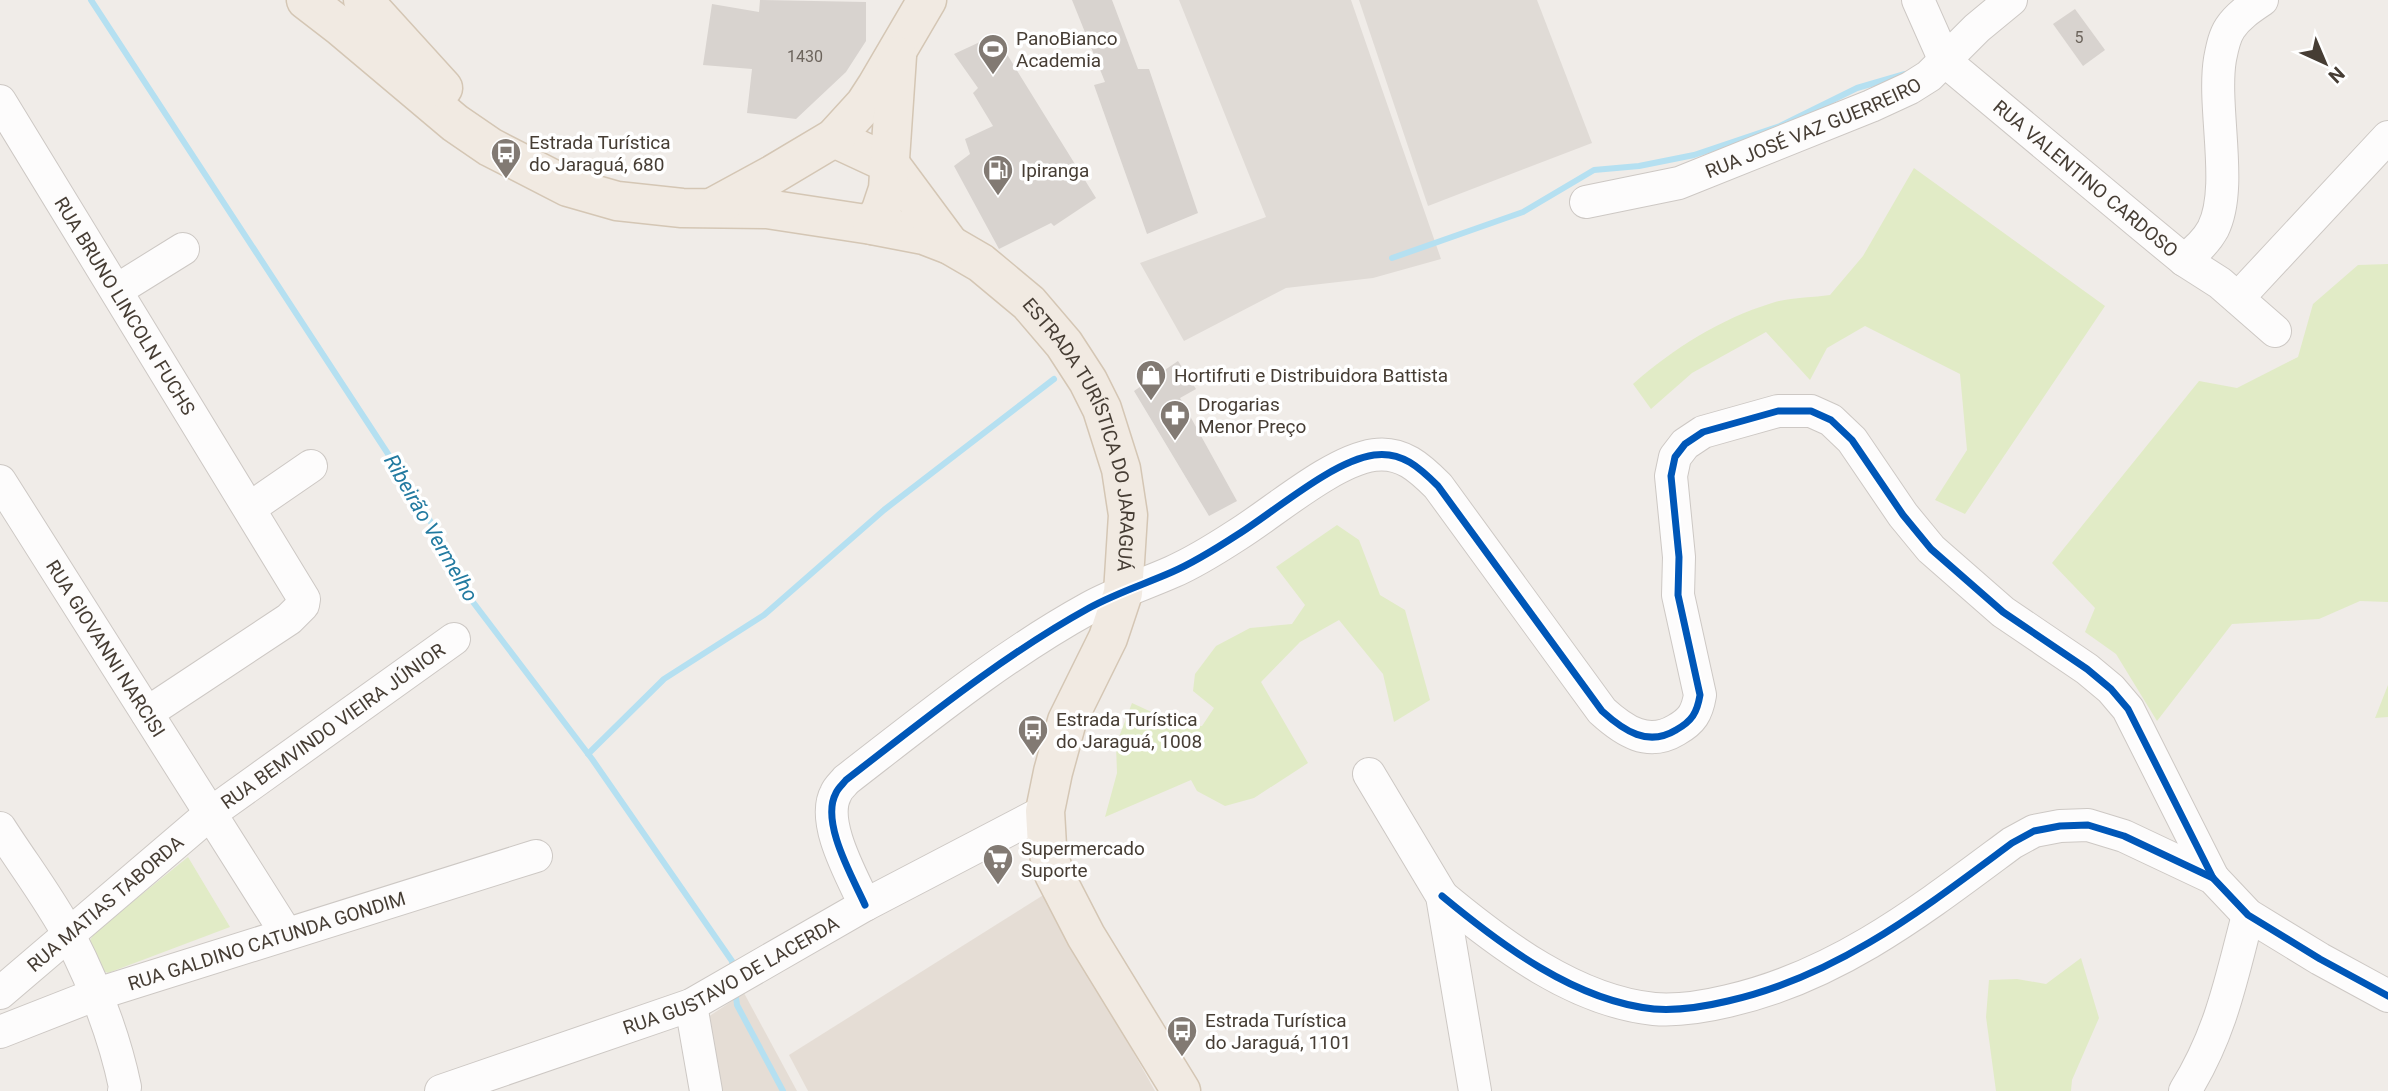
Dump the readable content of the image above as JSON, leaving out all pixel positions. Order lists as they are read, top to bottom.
{
  "streets": {
    "main road": ["ESTRADA TURÍSTICA DO JARAGUÁ"],
    "street": [
      "RUA JOSÉ VAZ GUERREIRO",
      "RUA VALENTINO CARDOSO",
      "RUA BRUNO LINCOLN FUCHS",
      "RUA GIOVANNI NARCISI",
      "RUA BEMVINDO VIEIRA JÚNIOR",
      "RUA MATIAS TABORDA",
      "RUA GALDINO CATUNDA GONDIM",
      "RUA GUSTAVO DE LACERDA"
    ]
  },
  "crossings": [
    ["RUA JOSÉ VAZ GUERREIRO", "RUA VALENTINO CARDOSO"],
    ["RUA BRUNO LINCOLN FUCHS", "RUA GIOVANNI NARCISI"],
    ["ESTRADA TURÍSTICA DO JARAGUÁ", "RUA GUSTAVO DE LACERDA"],
    ["RUA GIOVANNI NARCISI", "RUA BEMVINDO VIEIRA JÚNIOR"],
    ["RUA GIOVANNI NARCISI", "RUA MATIAS TABORDA"],
    ["RUA GIOVANNI NARCISI", "RUA GALDINO CATUNDA GONDIM"],
    ["RUA BEMVINDO VIEIRA JÚNIOR", "RUA MATIAS TABORDA"]
  ],
  "water": ["Ribeirão Vermelho"],
  "places": {
    "sports": ["PanoBianco Academia"],
    "bus stop": ["Estrada Turística do Jaraguá, 680", "Estrada Turística do Jaraguá, 1008", "Estrada Turística do Jaraguá, 1101"],
    "fuel station": ["Ipiranga"],
    "shop": ["Hortifruti e Distribuidora Battista"],
    "pharmacy": ["Drogarias Menor Preço"],
    "supermarket": ["Supermercado Suporte"]
  },
  "house_numbers": ["5", "1430"],
  "north": "bottom right"
}
